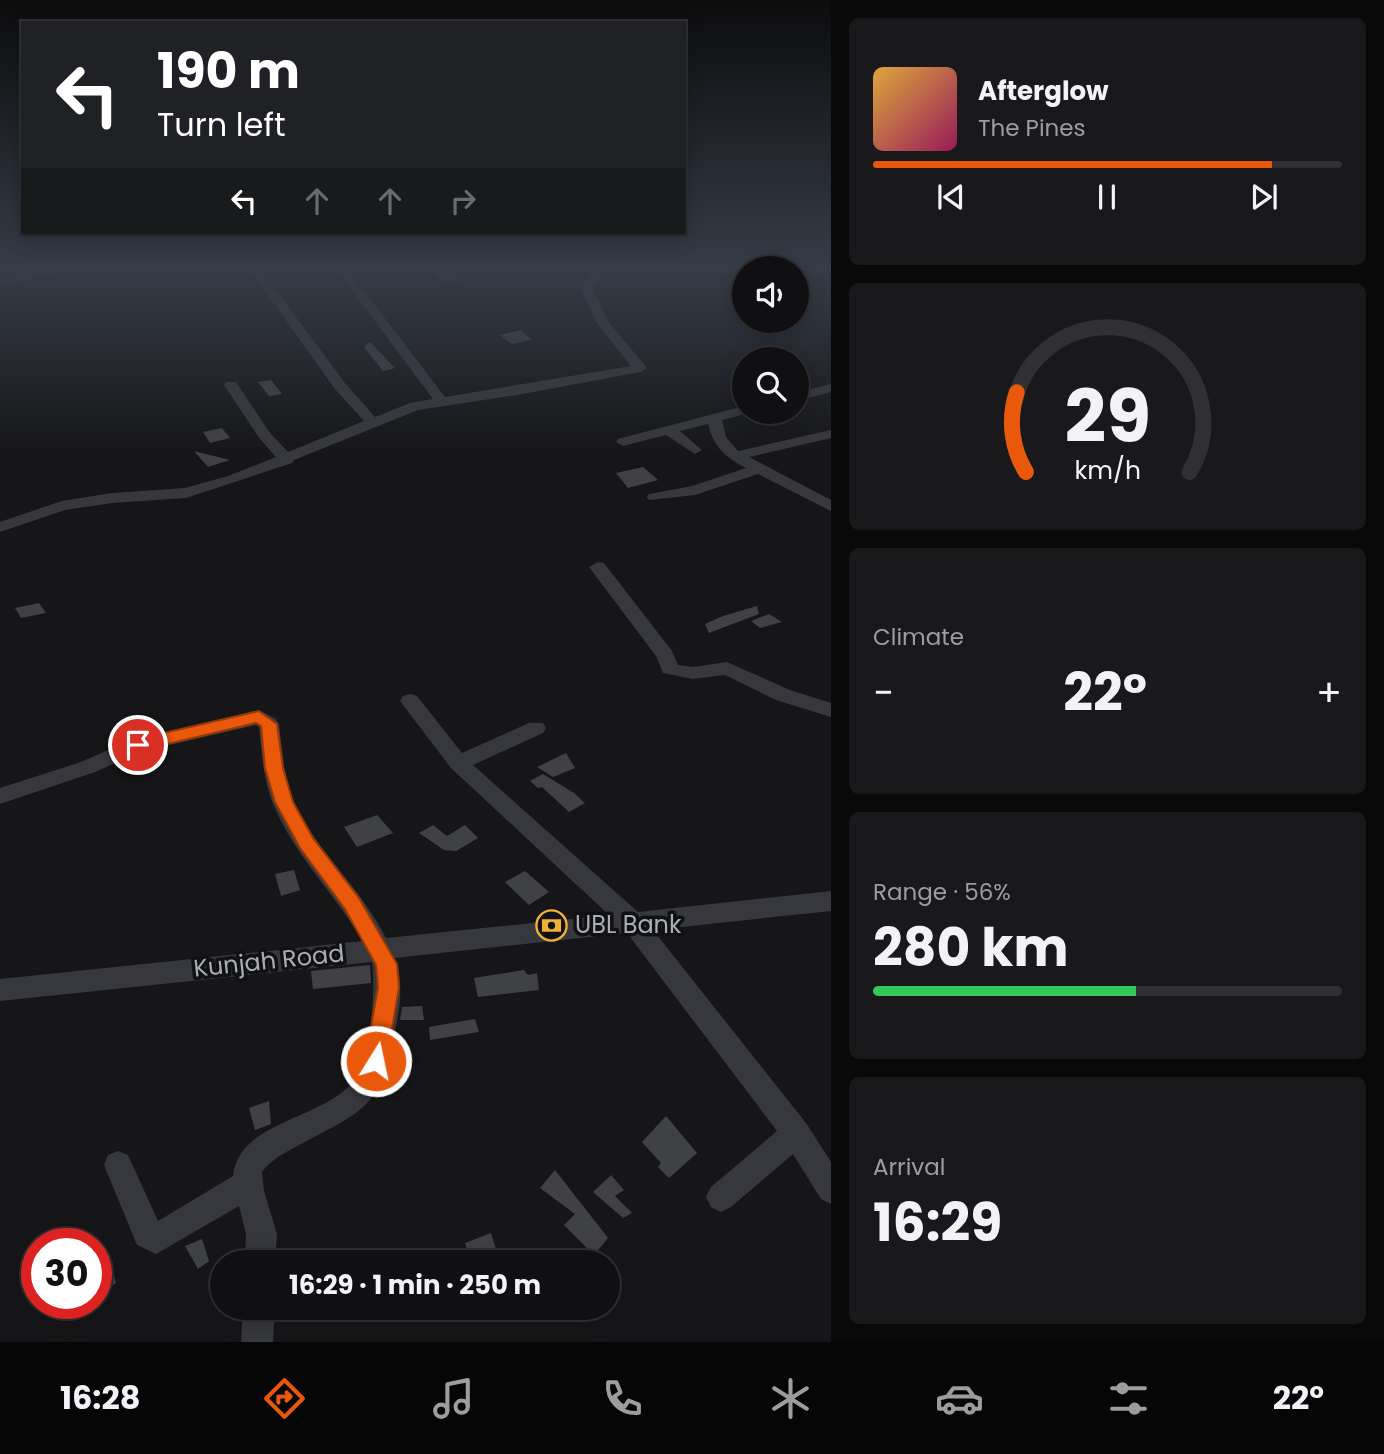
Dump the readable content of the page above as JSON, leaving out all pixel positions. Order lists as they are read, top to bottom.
{
  "streets": {
    "street": ["Kunjah Road"]
  },
  "places": {
    "bank": ["UBL Bank"]
  },
  "page": {
    "turn": ["190 m", "Turn left"],
    "song": ["Afterglow", "The Pines"],
    "tile": [
      "Climate",
      ["Range · 56%", "280 km"],
      ["Arrival", "16:29"]
    ],
    "heat": ["−", "22°", "+"],
    "limit": "30",
    "trip": "16:29 · 1 min · 250 m",
    "tabs": ["16:28", "22°"],
    "gauge": ["29", "km/h"]
  }
}
